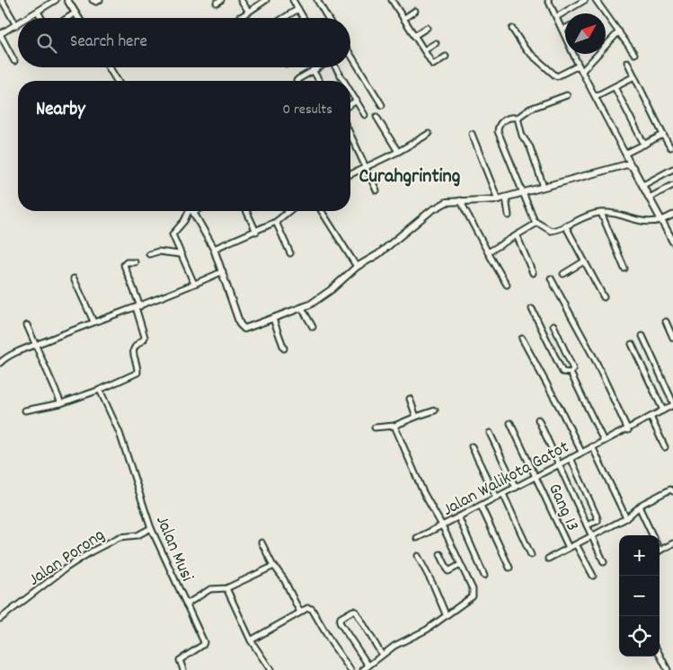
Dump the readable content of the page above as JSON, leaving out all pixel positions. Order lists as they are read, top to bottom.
{
  "streets": {
    "street": [
      "Jalan Walikota Gatot",
      "Gang 13",
      "Jalan Musi",
      "Jalan Porong"
    ]
  },
  "crossings": [
    ["Jalan Walikota Gatot", "Gang 13"],
    ["Jalan Musi", "Jalan Porong"]
  ],
  "districts": ["Curahgrinting"],
  "north": "top right",
  "page": {
    "search": "Search here",
    "heading": ["Nearby", "0 results"],
    "map_buttons": ["+", "−"]
  }
}
